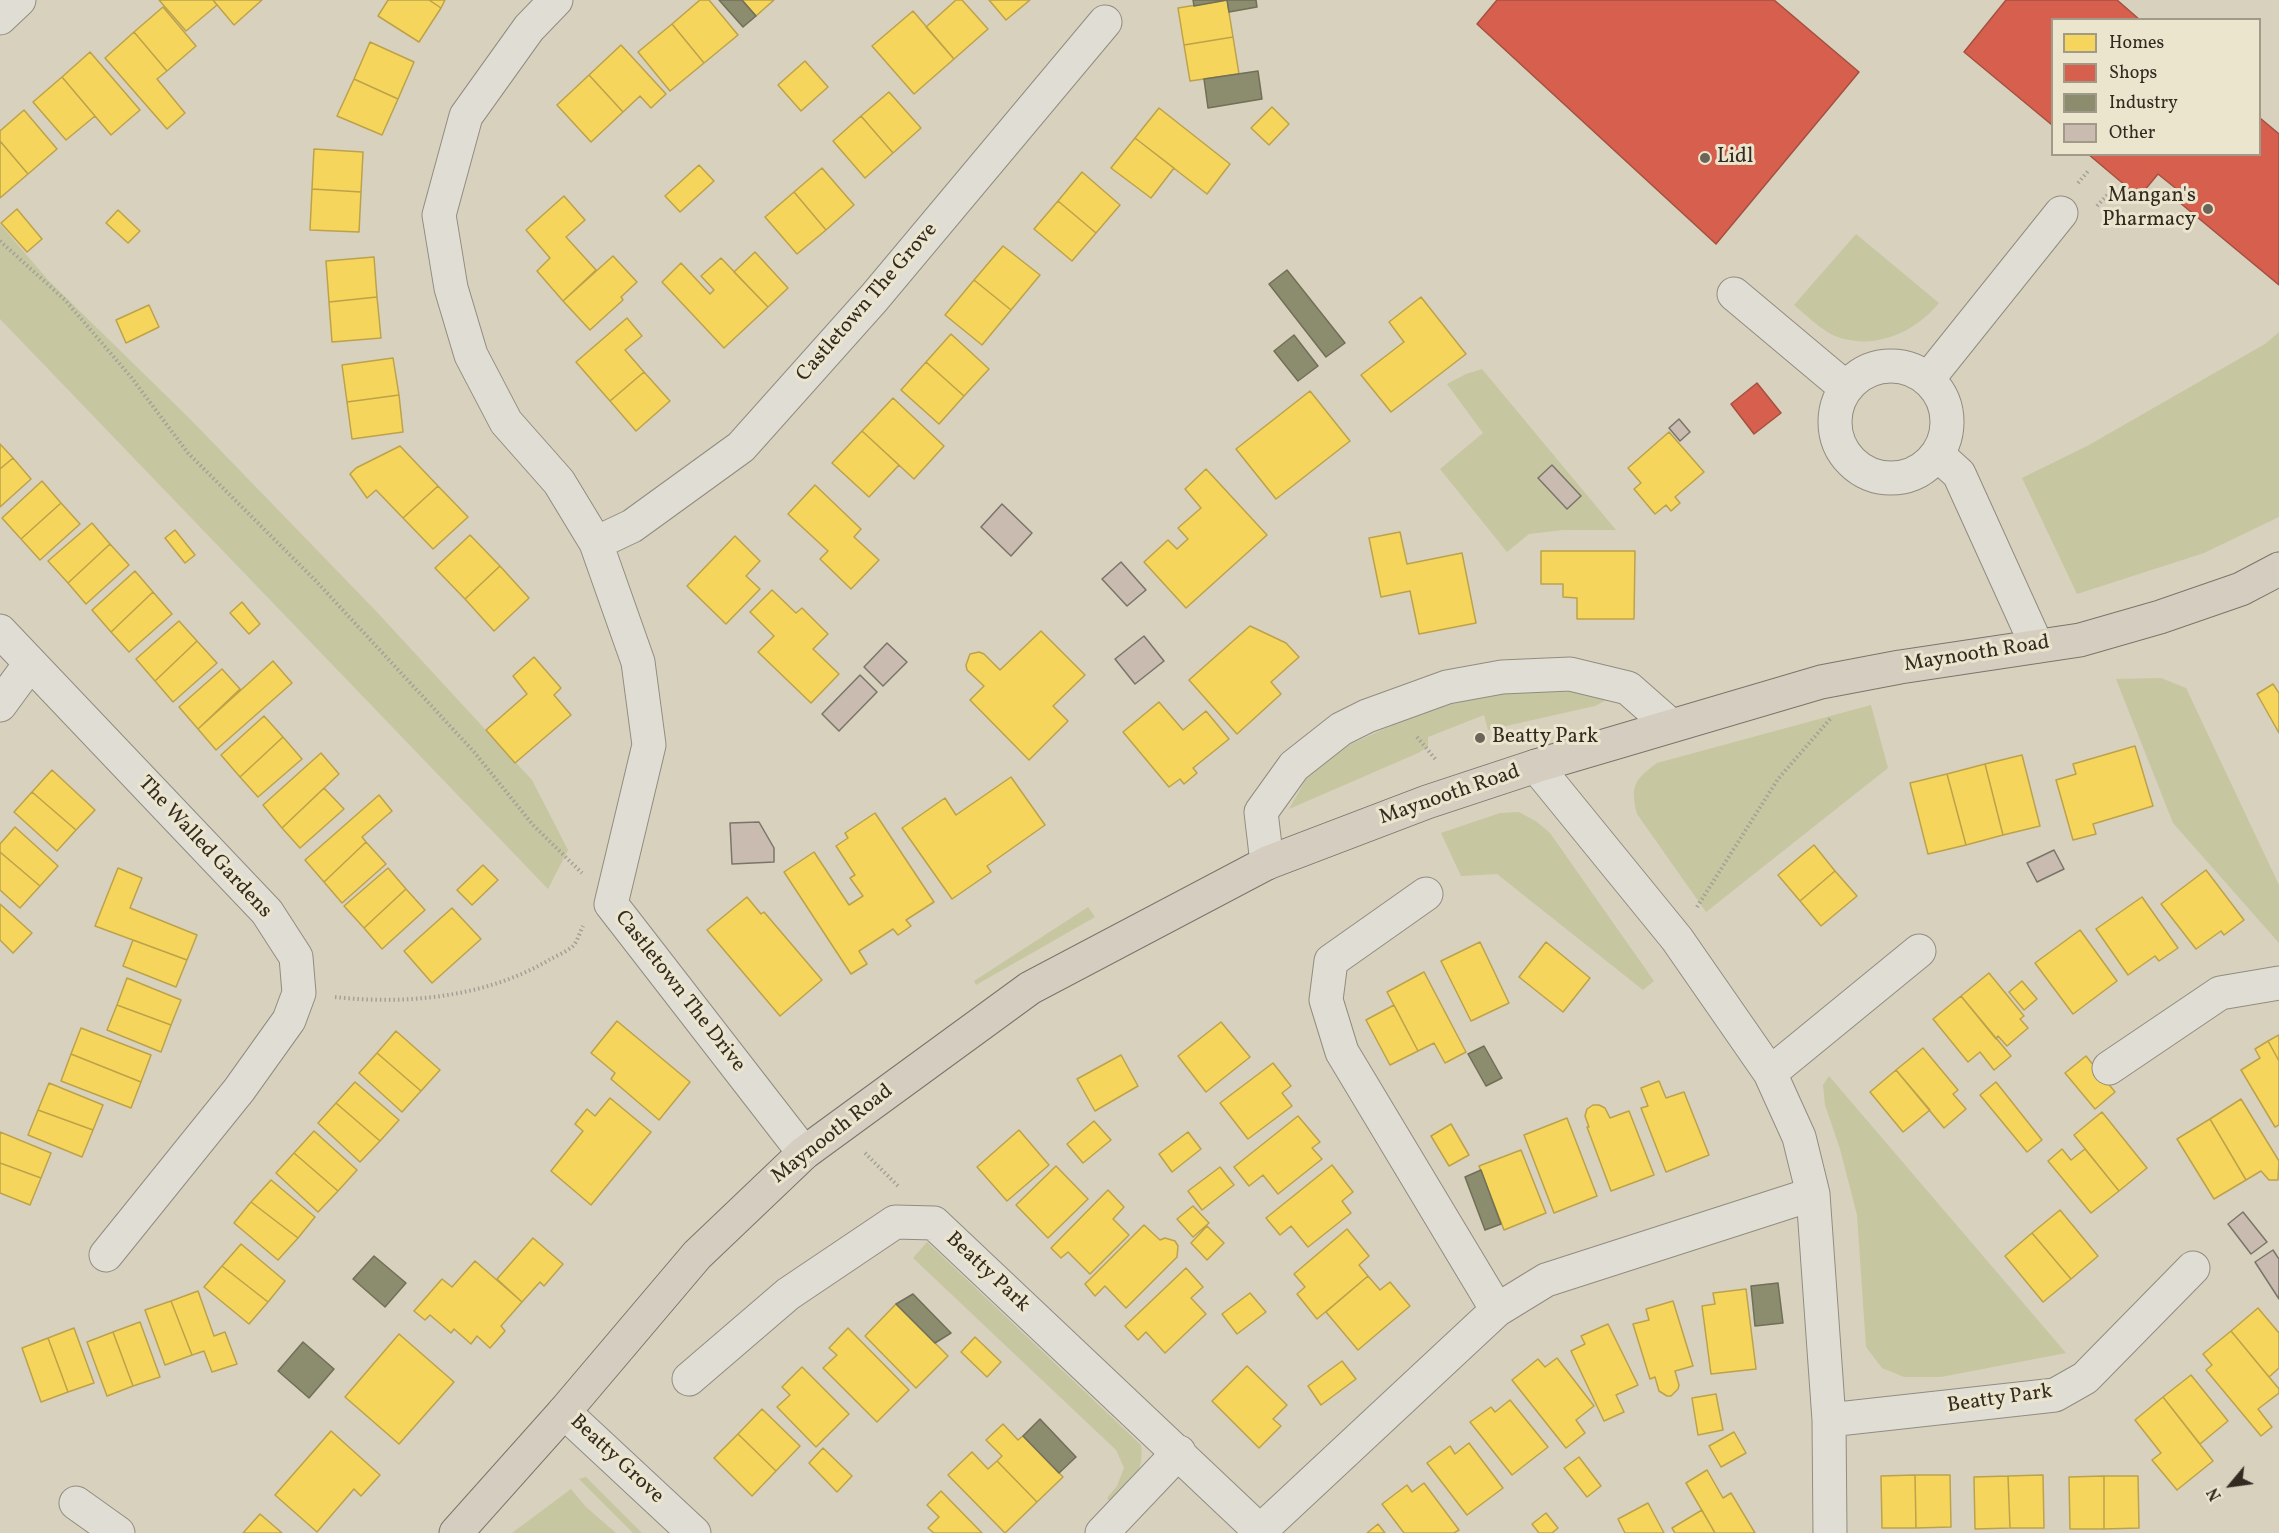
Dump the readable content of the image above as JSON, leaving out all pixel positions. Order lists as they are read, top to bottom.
{
  "streets": {
    "main road": ["Maynooth Road"],
    "street": [
      "Castletown The Grove",
      "The Walled Gardens",
      "Castletown The Drive",
      "Beatty Park",
      "Beatty Grove"
    ]
  },
  "crossings": [
    ["Castletown The Grove", "Castletown The Drive"],
    ["Maynooth Road", "Castletown The Drive"],
    ["Maynooth Road", "Beatty Grove"]
  ],
  "places": ["Lidl", "Mangan's Pharmacy", "Beatty Park"],
  "legend": [
    "Homes",
    "Shops",
    "Industry",
    "Other"
  ],
  "north": "bottom left"
}
